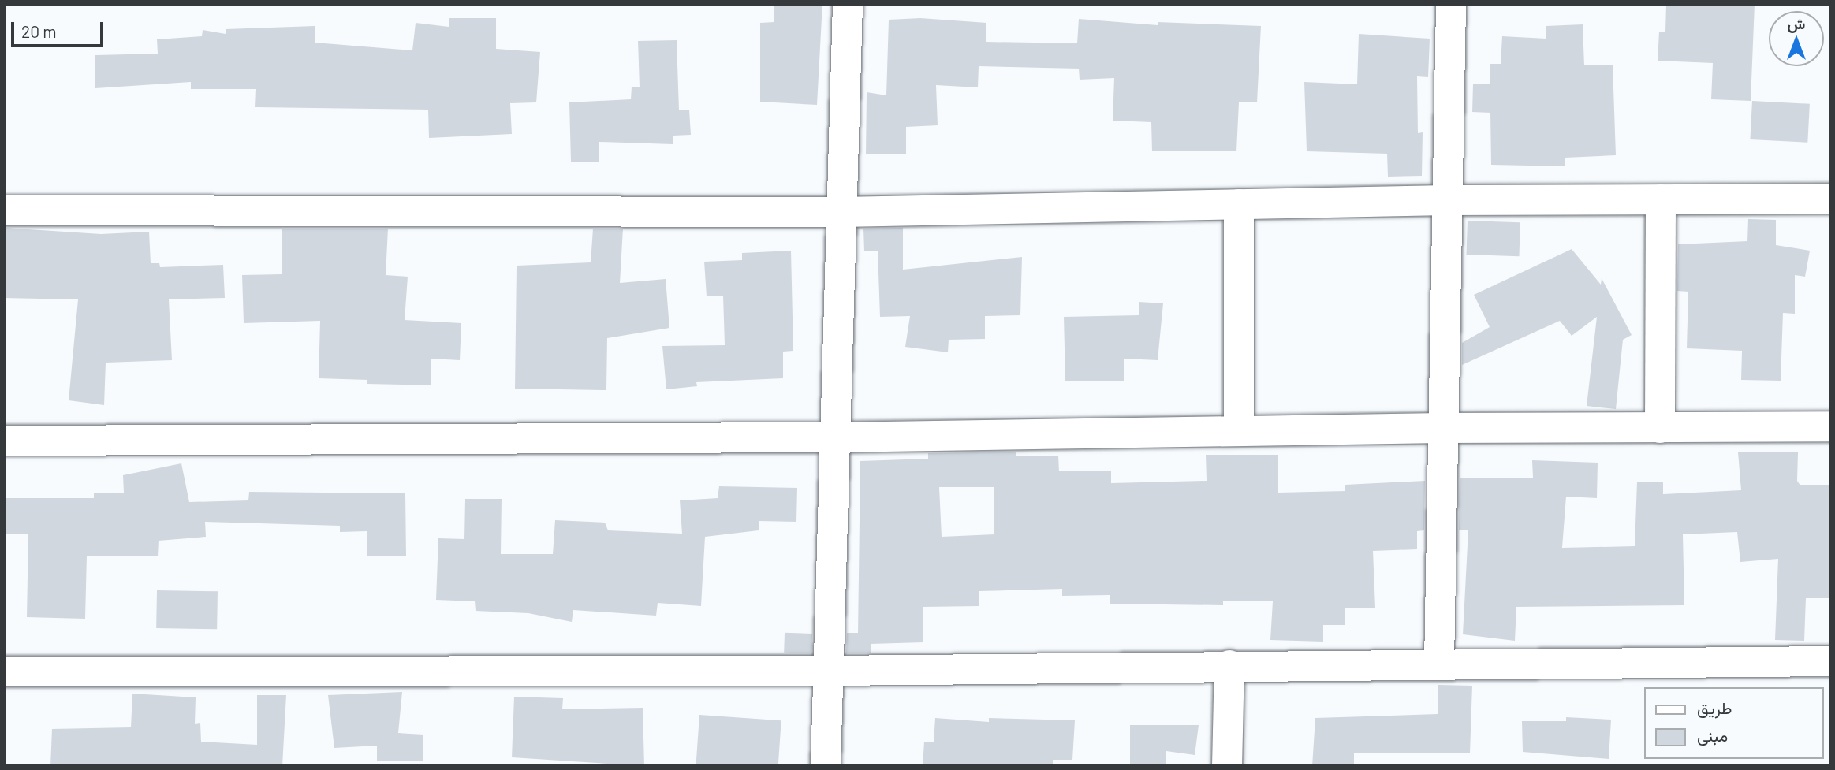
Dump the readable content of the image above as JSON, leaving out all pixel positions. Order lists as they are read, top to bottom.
{
  "legend": ["طريق", "مبنى"],
  "scale_bar": "20 m",
  "north": "top"
}
